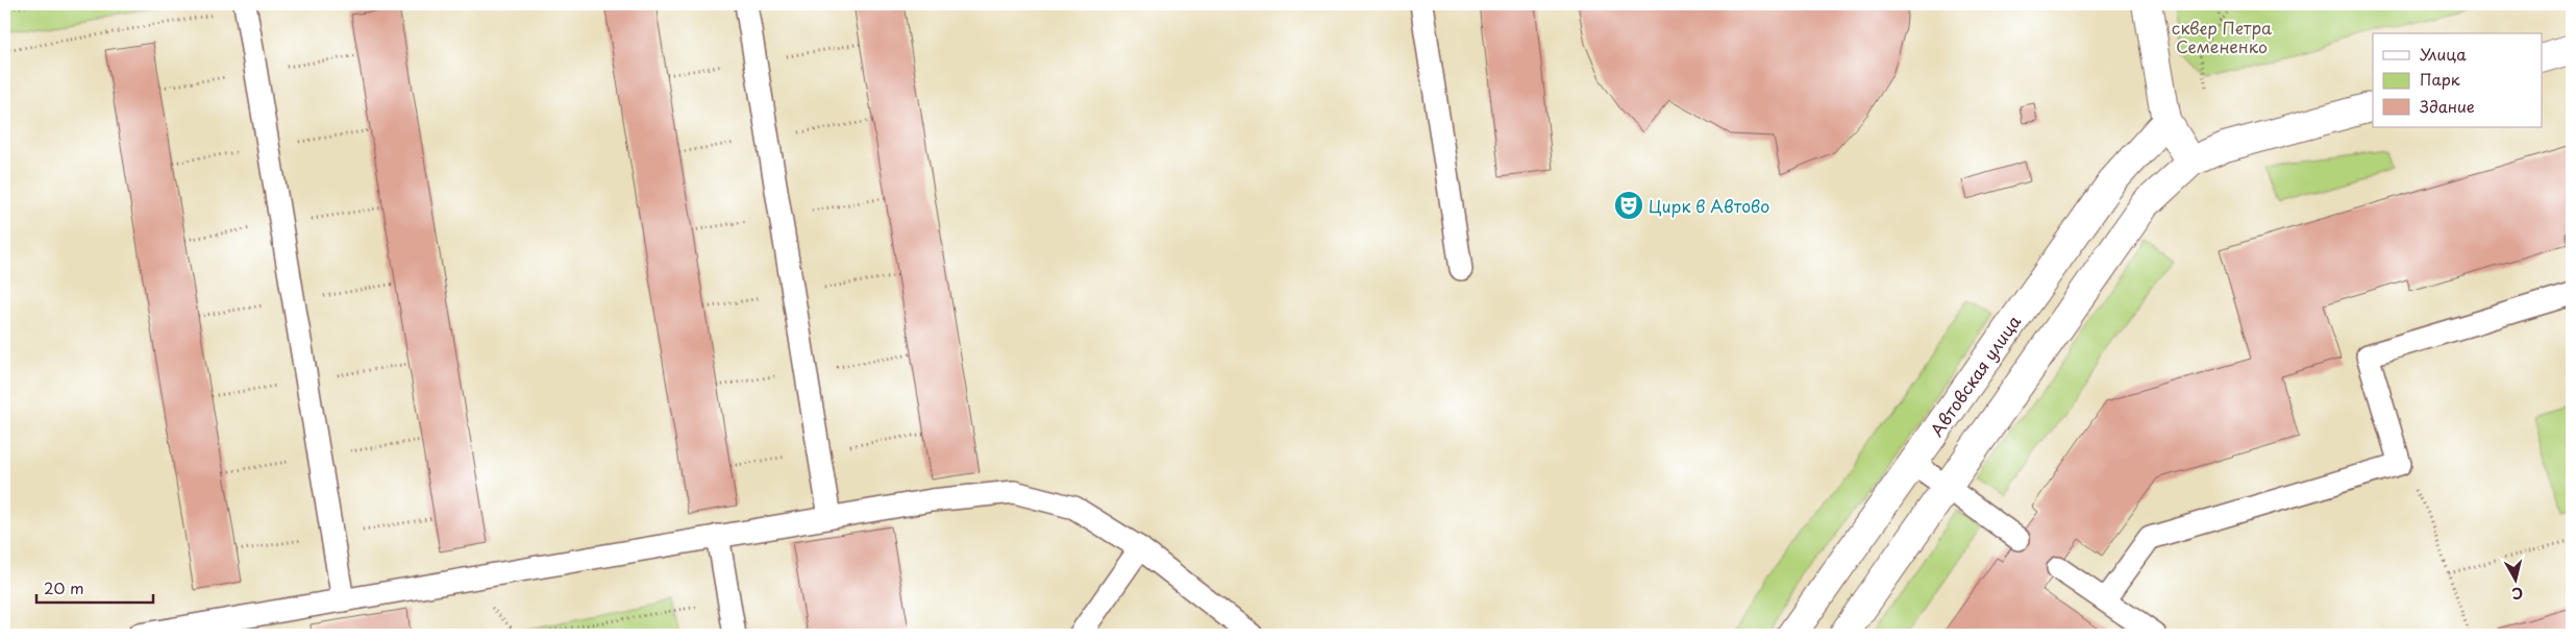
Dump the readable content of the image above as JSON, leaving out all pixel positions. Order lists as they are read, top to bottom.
{
  "streets": {
    "street": ["Автовская улица"]
  },
  "parks": ["сквер Петра Семененко"],
  "places": {
    "theatre": ["Цирк в Автово"]
  },
  "legend": ["Улица", "Парк", "Здание"],
  "scale_bar": "20 m",
  "north": "bottom"
}
